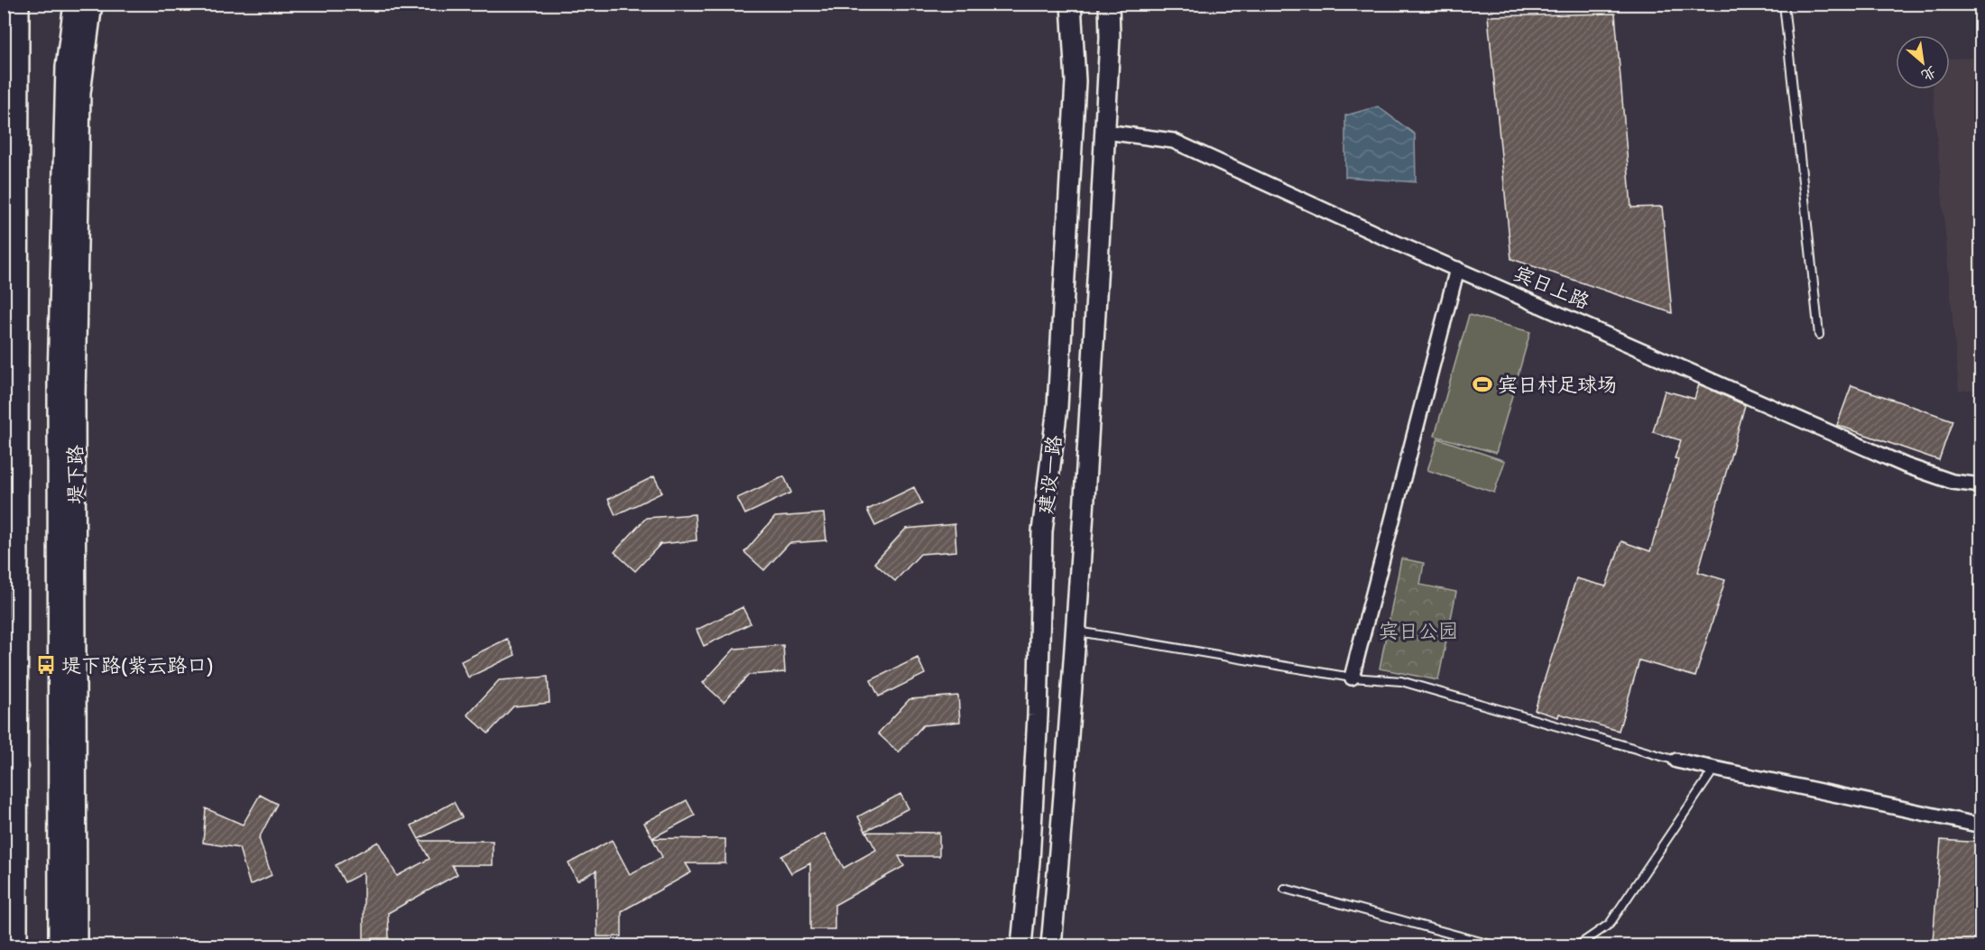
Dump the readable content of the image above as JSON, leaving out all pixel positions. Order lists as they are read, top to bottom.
{
  "streets": {
    "main road": ["堤下路", "建设一路"],
    "street": ["宾日上路"]
  },
  "crossings": [
    ["宾日上路", "建设一路"]
  ],
  "parks": ["宾日公园"],
  "places": {
    "sports": ["宾日村足球场"],
    "bus stop": ["堤下路(紫云路口)"]
  },
  "north": "bottom right"
}
